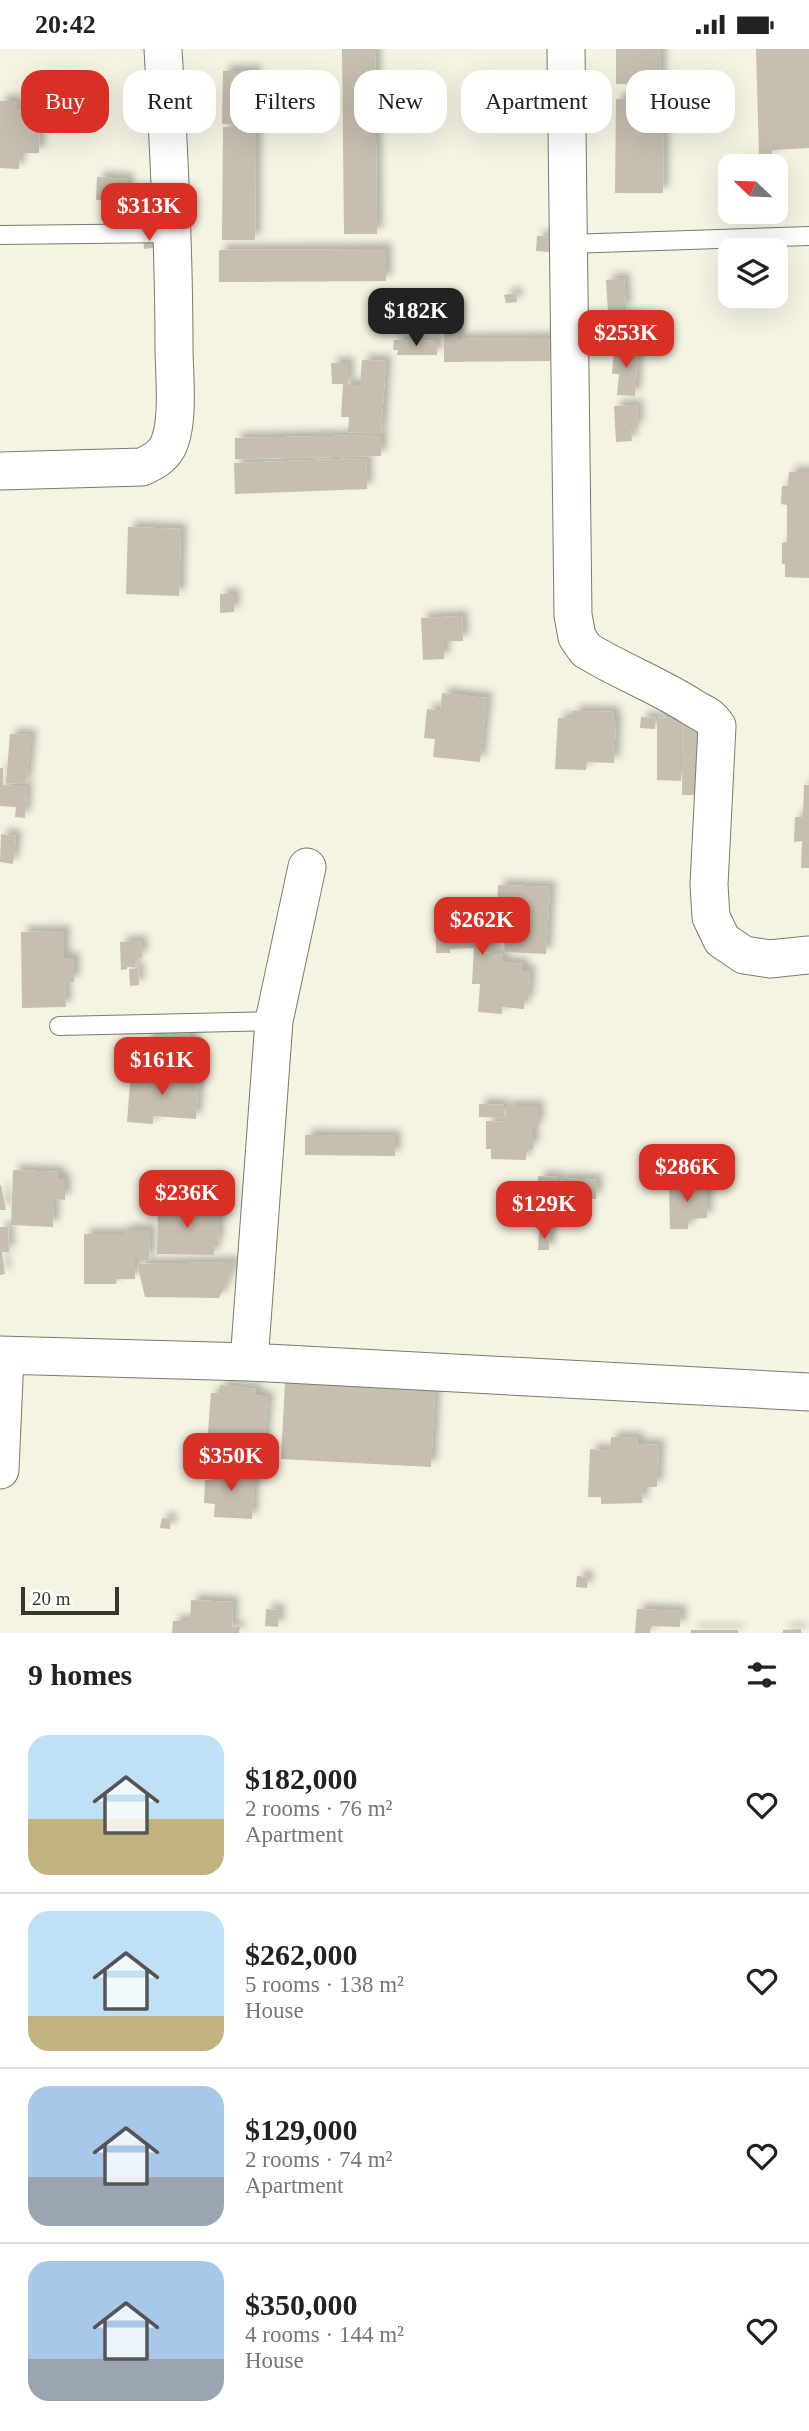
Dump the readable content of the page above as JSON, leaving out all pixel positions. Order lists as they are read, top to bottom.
{
  "scale_bar": "20 m",
  "north": "top left",
  "page": {
    "status": "20:42",
    "chip": [
      "Buy",
      "Rent",
      "Filters",
      "New",
      "Apartment",
      "House"
    ],
    "price": [
      "$313K",
      "$182K",
      "$253K",
      "$262K",
      "$161K",
      "$286K",
      "$236K",
      "$129K",
      "$350K"
    ],
    "scale": "20 m",
    "heading": "9 homes",
    "list": [
      {
        "name": "$182,000",
        "note": "2 rooms · 76 m² · Apartment"
      },
      {
        "name": "$262,000",
        "note": "5 rooms · 138 m² · House"
      },
      {
        "name": "$129,000",
        "note": "2 rooms · 74 m² · Apartment"
      },
      {
        "name": "$350,000",
        "note": "4 rooms · 144 m² · House"
      }
    ]
  }
}
